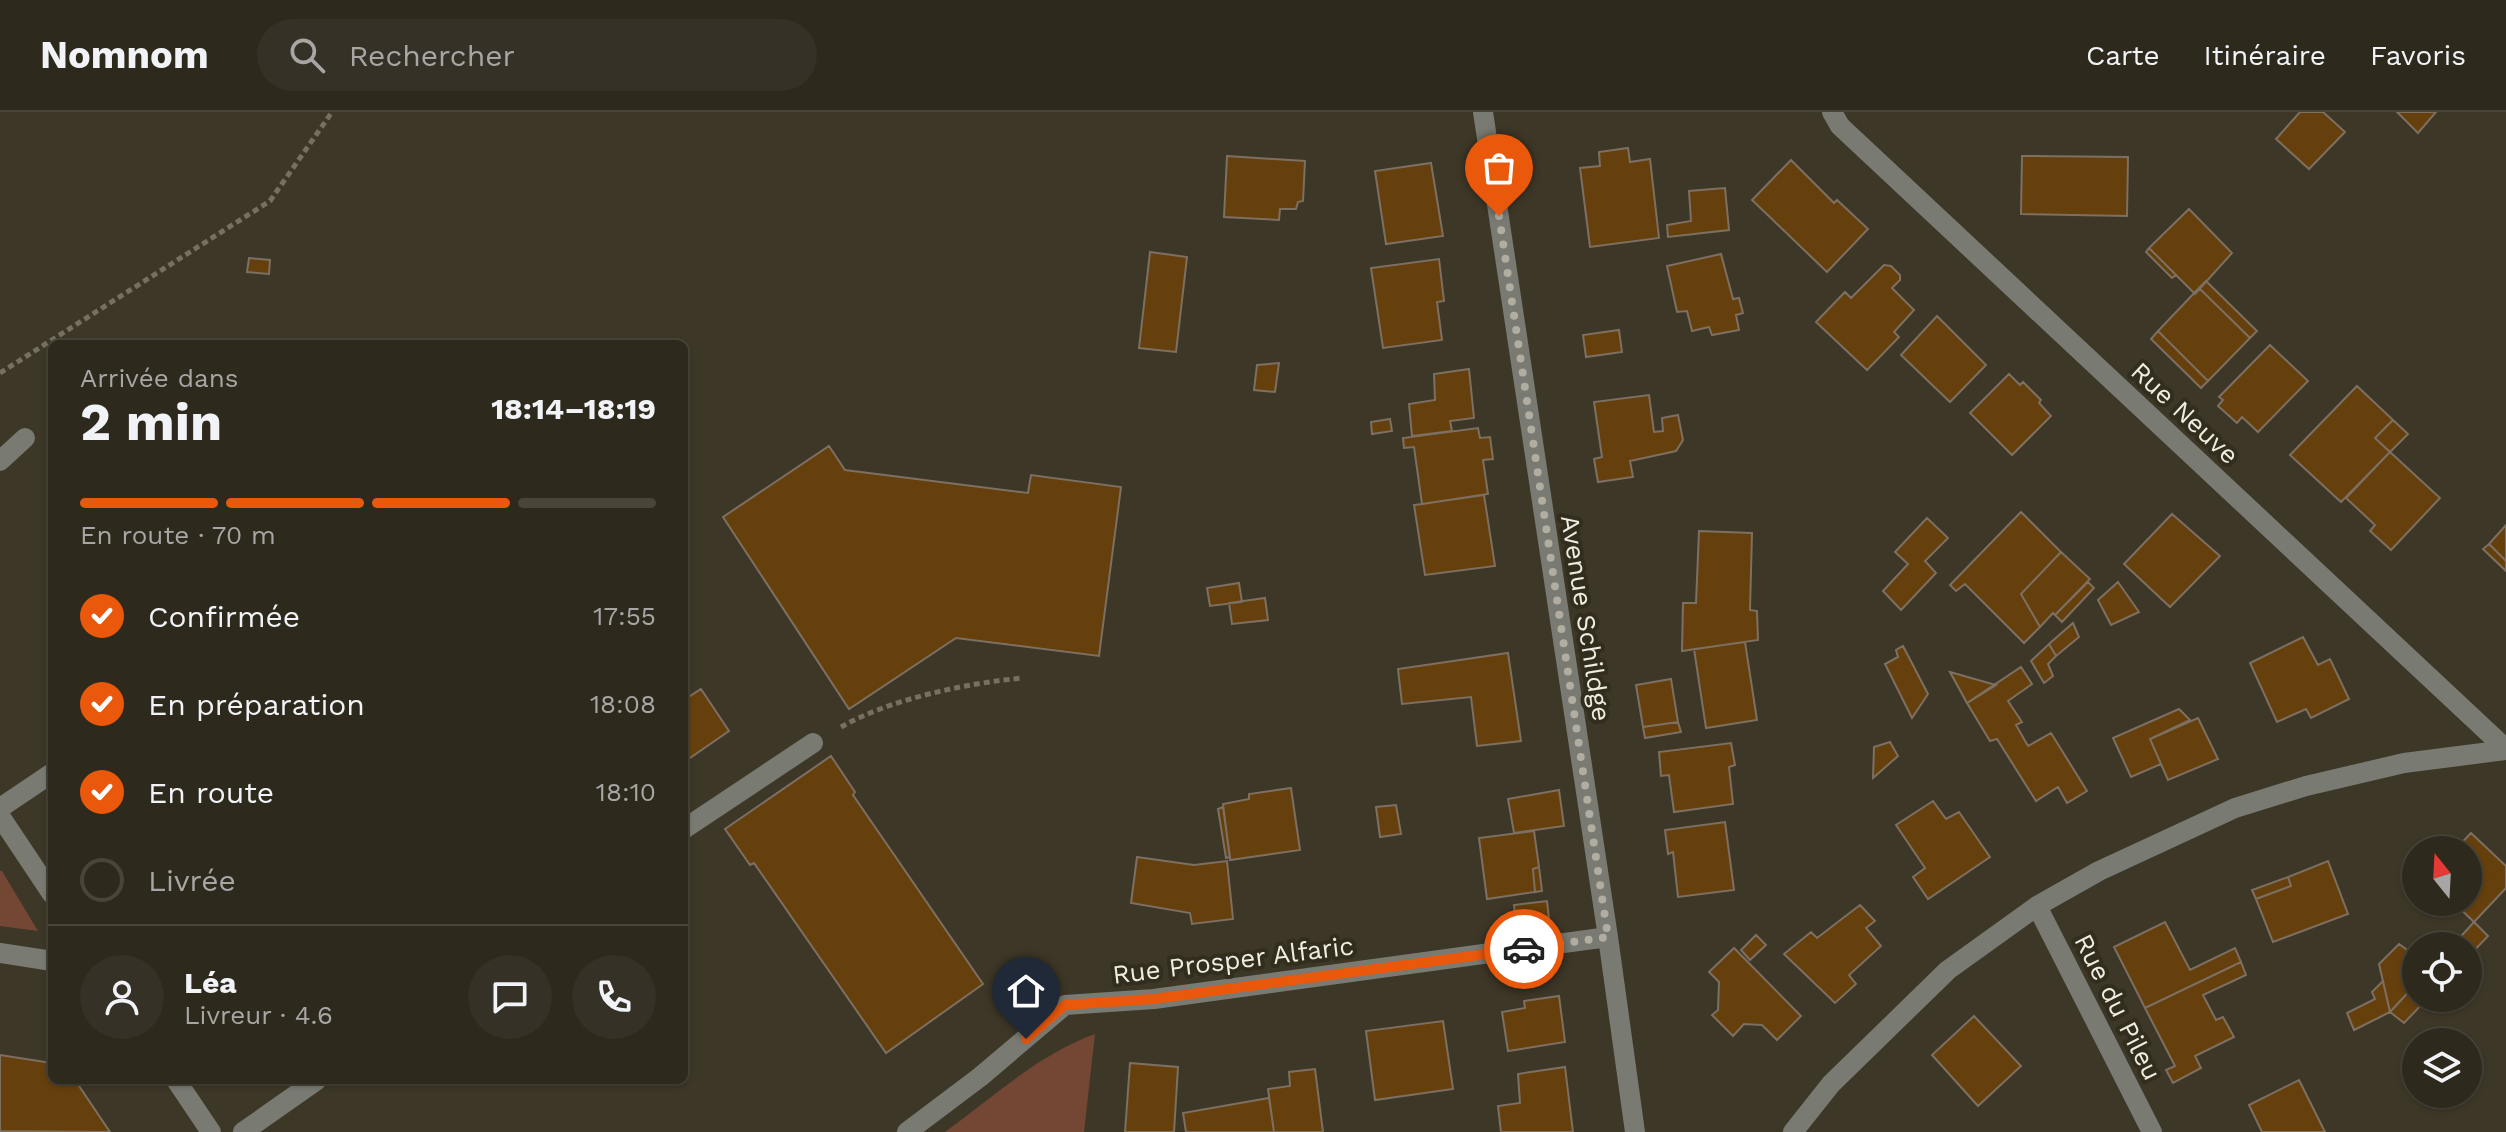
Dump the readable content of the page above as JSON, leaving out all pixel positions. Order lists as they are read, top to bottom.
{
  "streets": {
    "street": [
      "Rue Neuve",
      "Avenue Schildge",
      "Rue Prosper Alfaric",
      "Rue du Pileu"
    ]
  },
  "crossings": [
    ["Avenue Schildge", "Rue Prosper Alfaric"]
  ],
  "north": "top",
  "page": {
    "header": "Nomnom",
    "search": "Rechercher",
    "nav": ["Carte", "Itinéraire", "Favoris"],
    "heading": ["2 min", "Arrivée dans", "18:14–18:19"],
    "panel": ["Léa", "Livreur · 4.6"],
    "bar": "En route · 70 m",
    "list": [
      ["Confirmée", "17:55"],
      ["En préparation", "18:08"],
      ["En route", "18:10"],
      "Livrée"
    ]
  }
}
